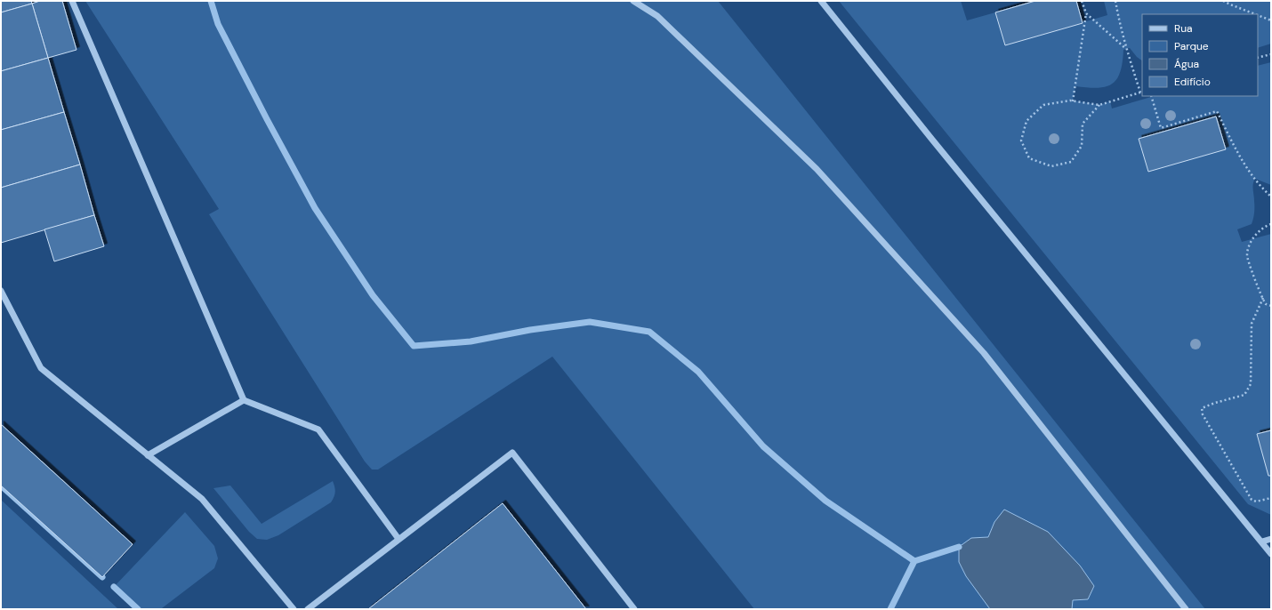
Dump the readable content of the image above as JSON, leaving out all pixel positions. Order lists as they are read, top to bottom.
{
  "legend": [
    "Rua",
    "Parque",
    "Água",
    "Edifício"
  ]
}
